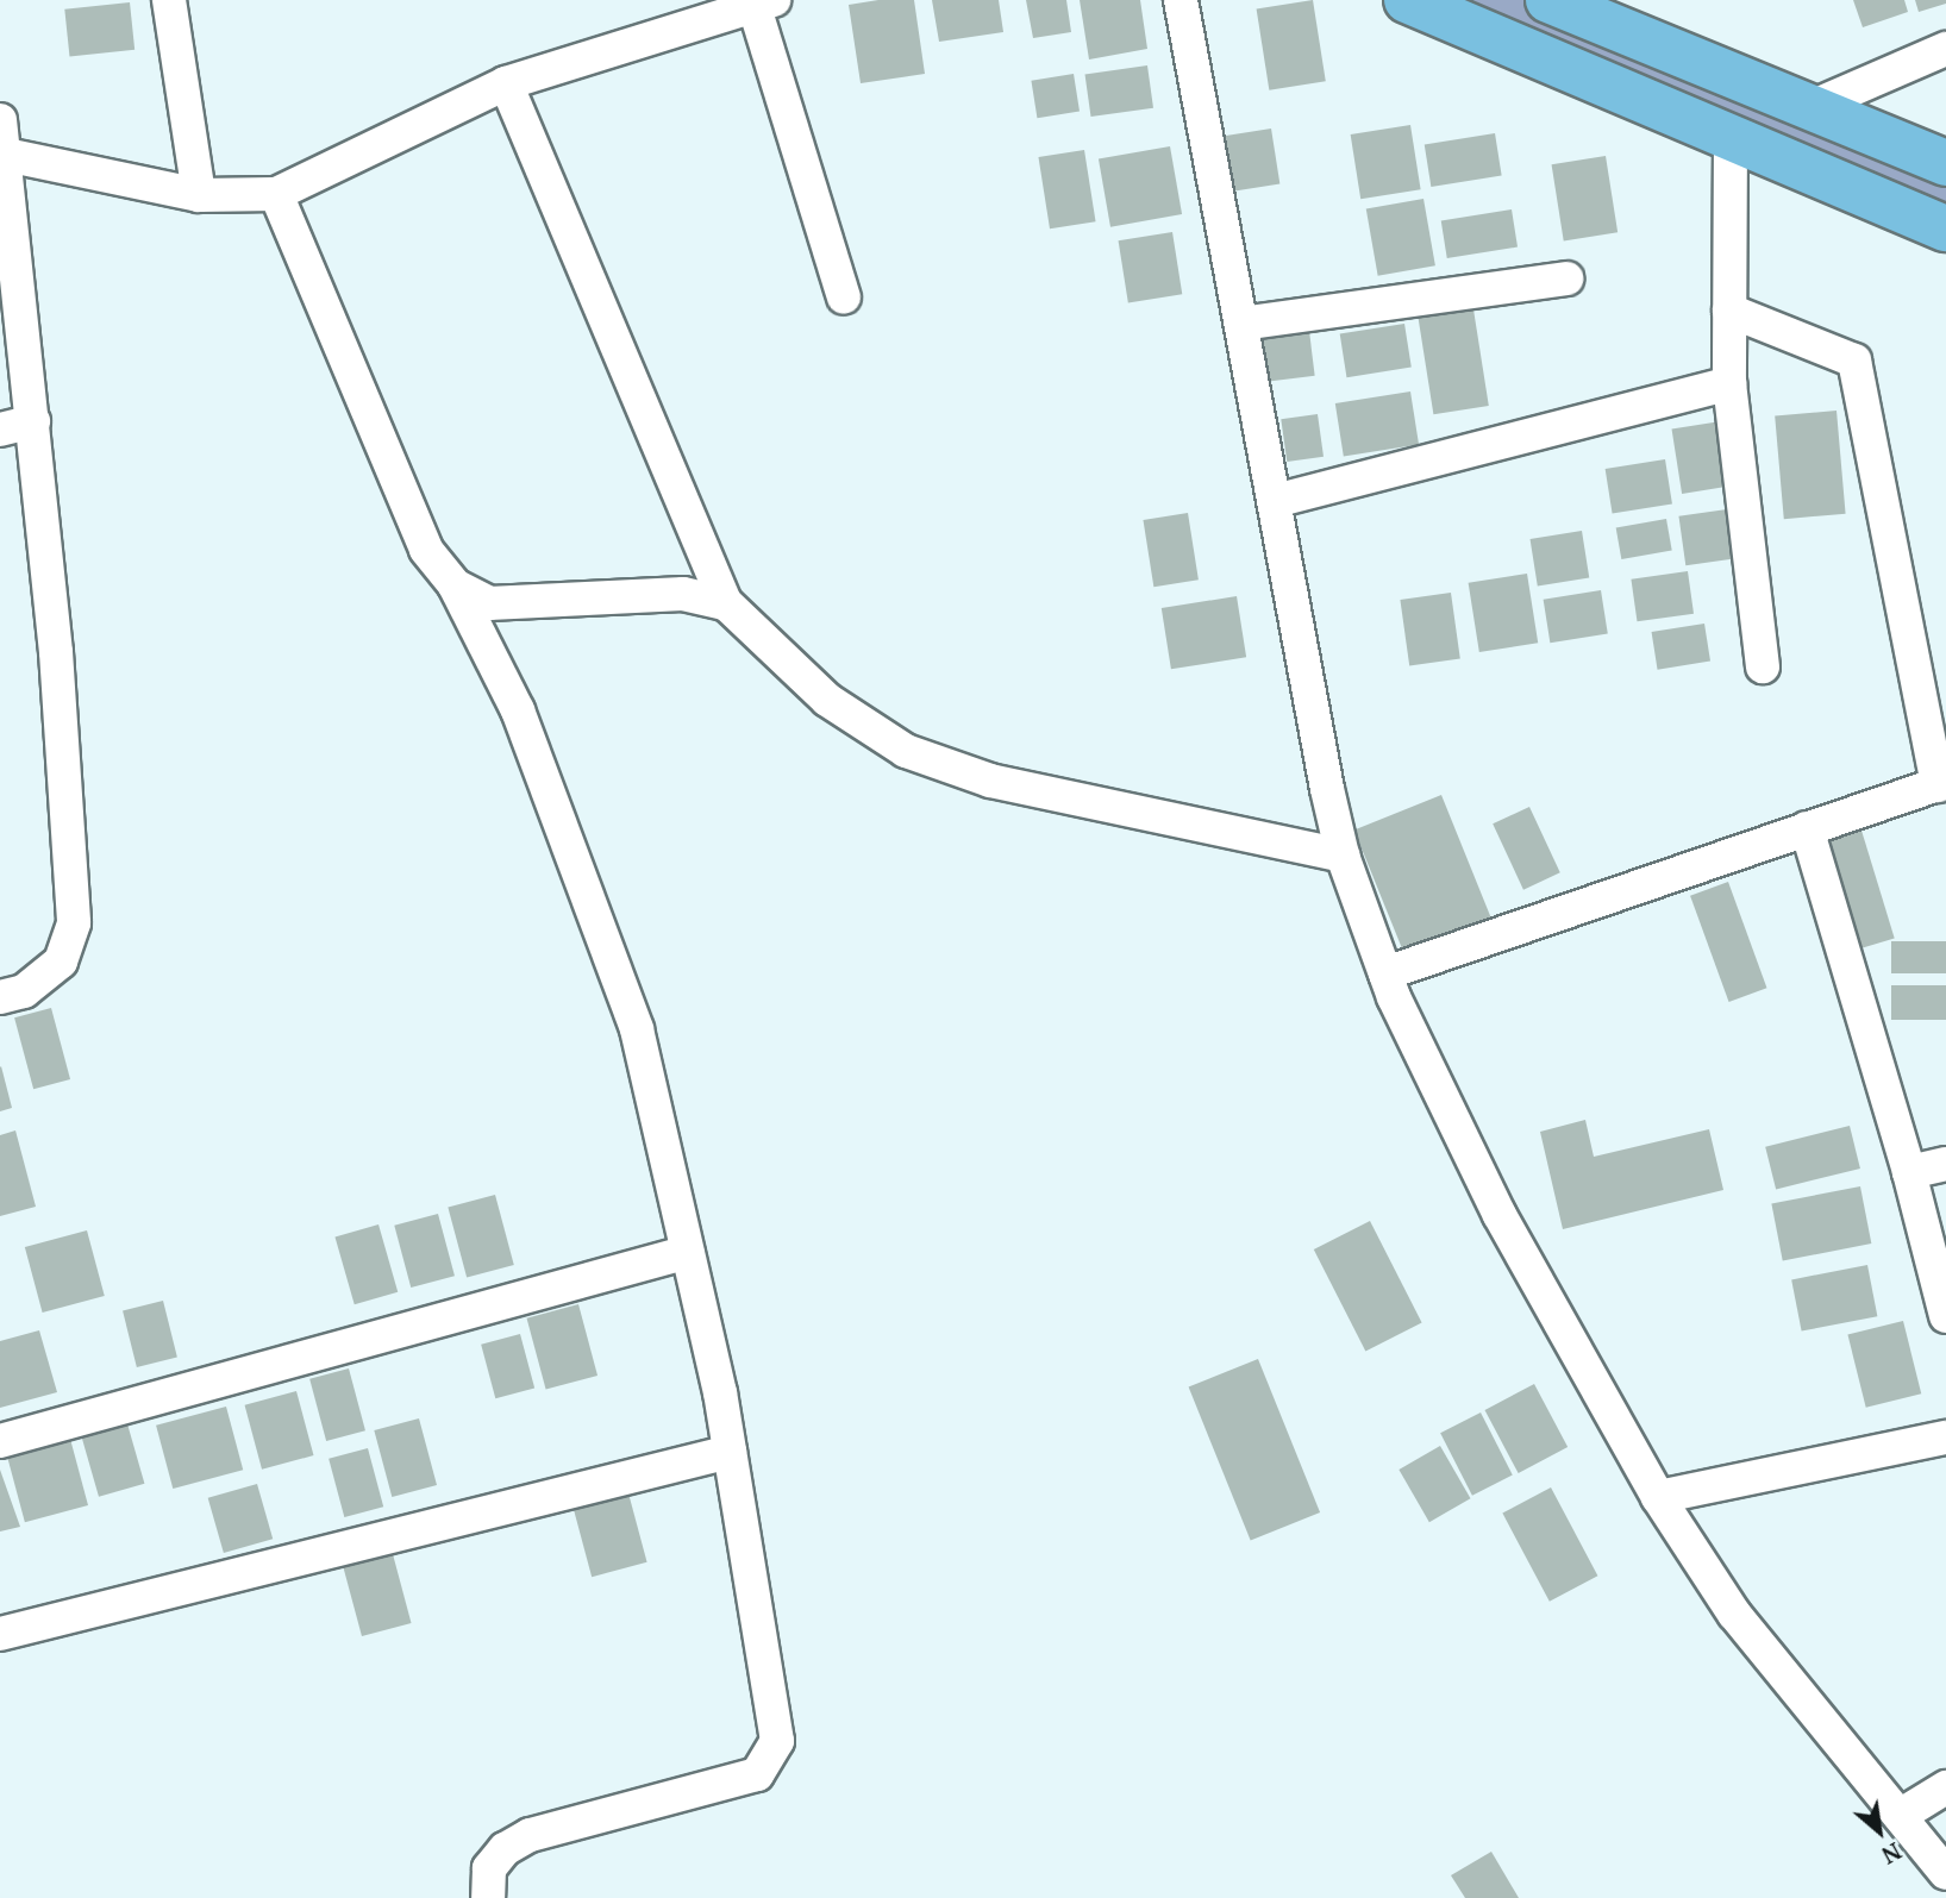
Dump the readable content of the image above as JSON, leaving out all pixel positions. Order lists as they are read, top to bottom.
{
  "north": "bottom right"
}
